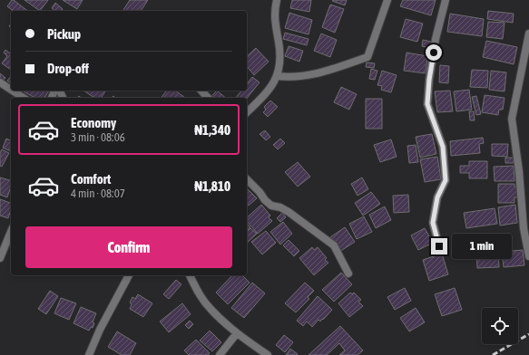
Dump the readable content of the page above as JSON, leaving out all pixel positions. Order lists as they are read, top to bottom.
{
  "page": {
    "banner": ["Pickup", "Drop-off"],
    "list": [
      {
        "name": "Economy",
        "note": "3 min · 08:06",
        "value": "₦1,340"
      },
      {
        "name": "Comfort",
        "note": "4 min · 08:07",
        "value": "₦1,810"
      }
    ],
    "buttons": "Confirm",
    "bubble": "1 min"
  }
}
